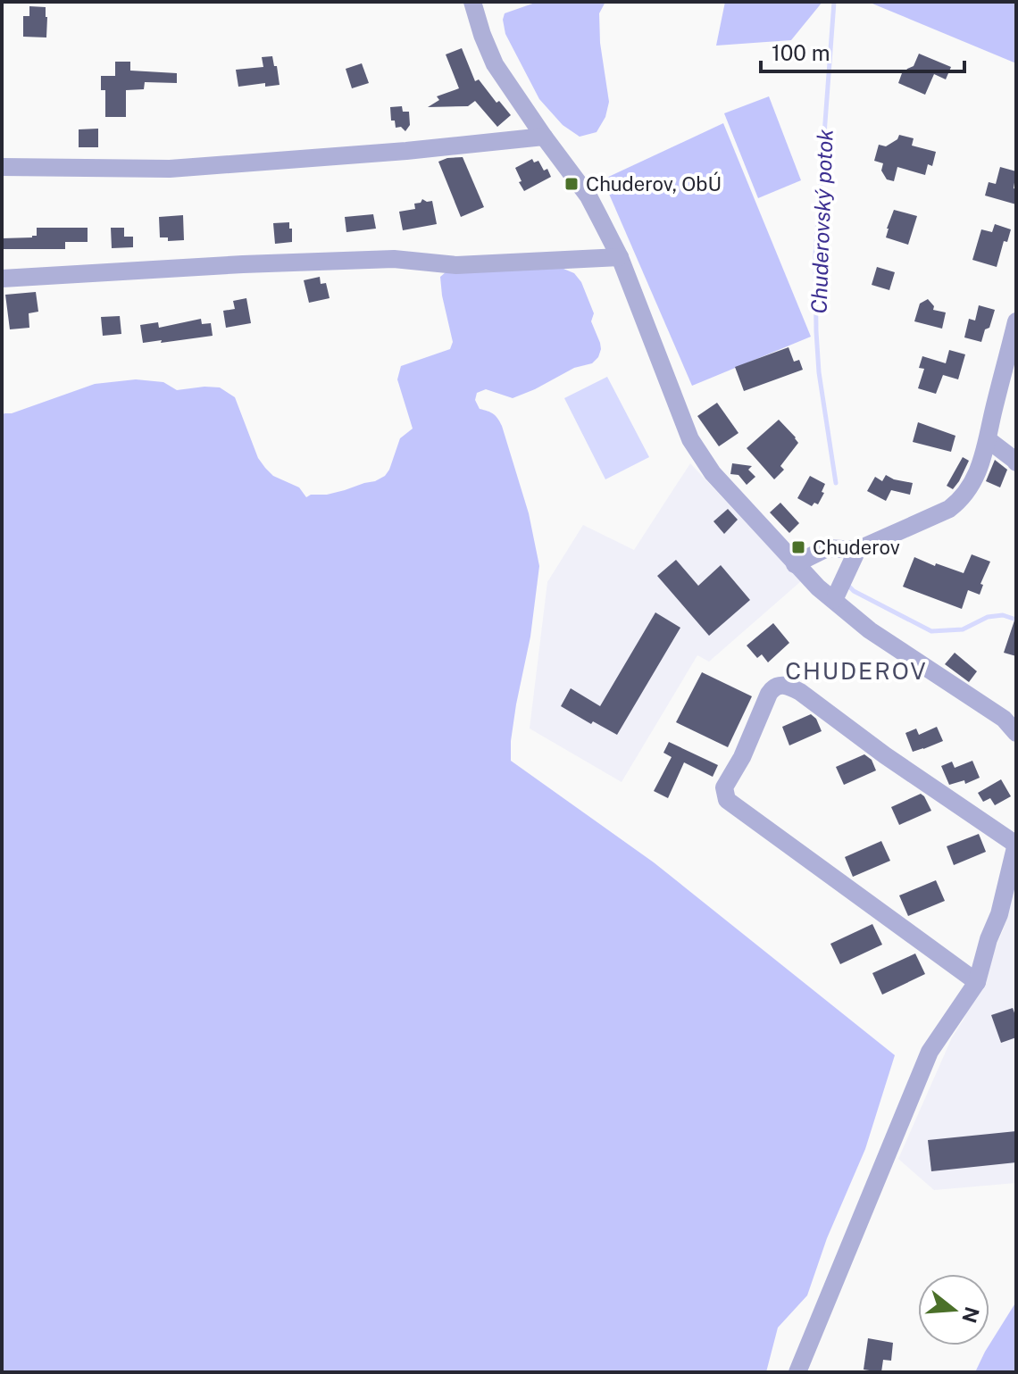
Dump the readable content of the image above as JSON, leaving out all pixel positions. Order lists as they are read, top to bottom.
{
  "districts": ["CHUDEROV"],
  "water": ["Chuderovský potok"],
  "places": {
    "transit": ["Chuderov, ObÚ", "Chuderov"]
  },
  "scale_bar": "100 m",
  "north": "right"
}
